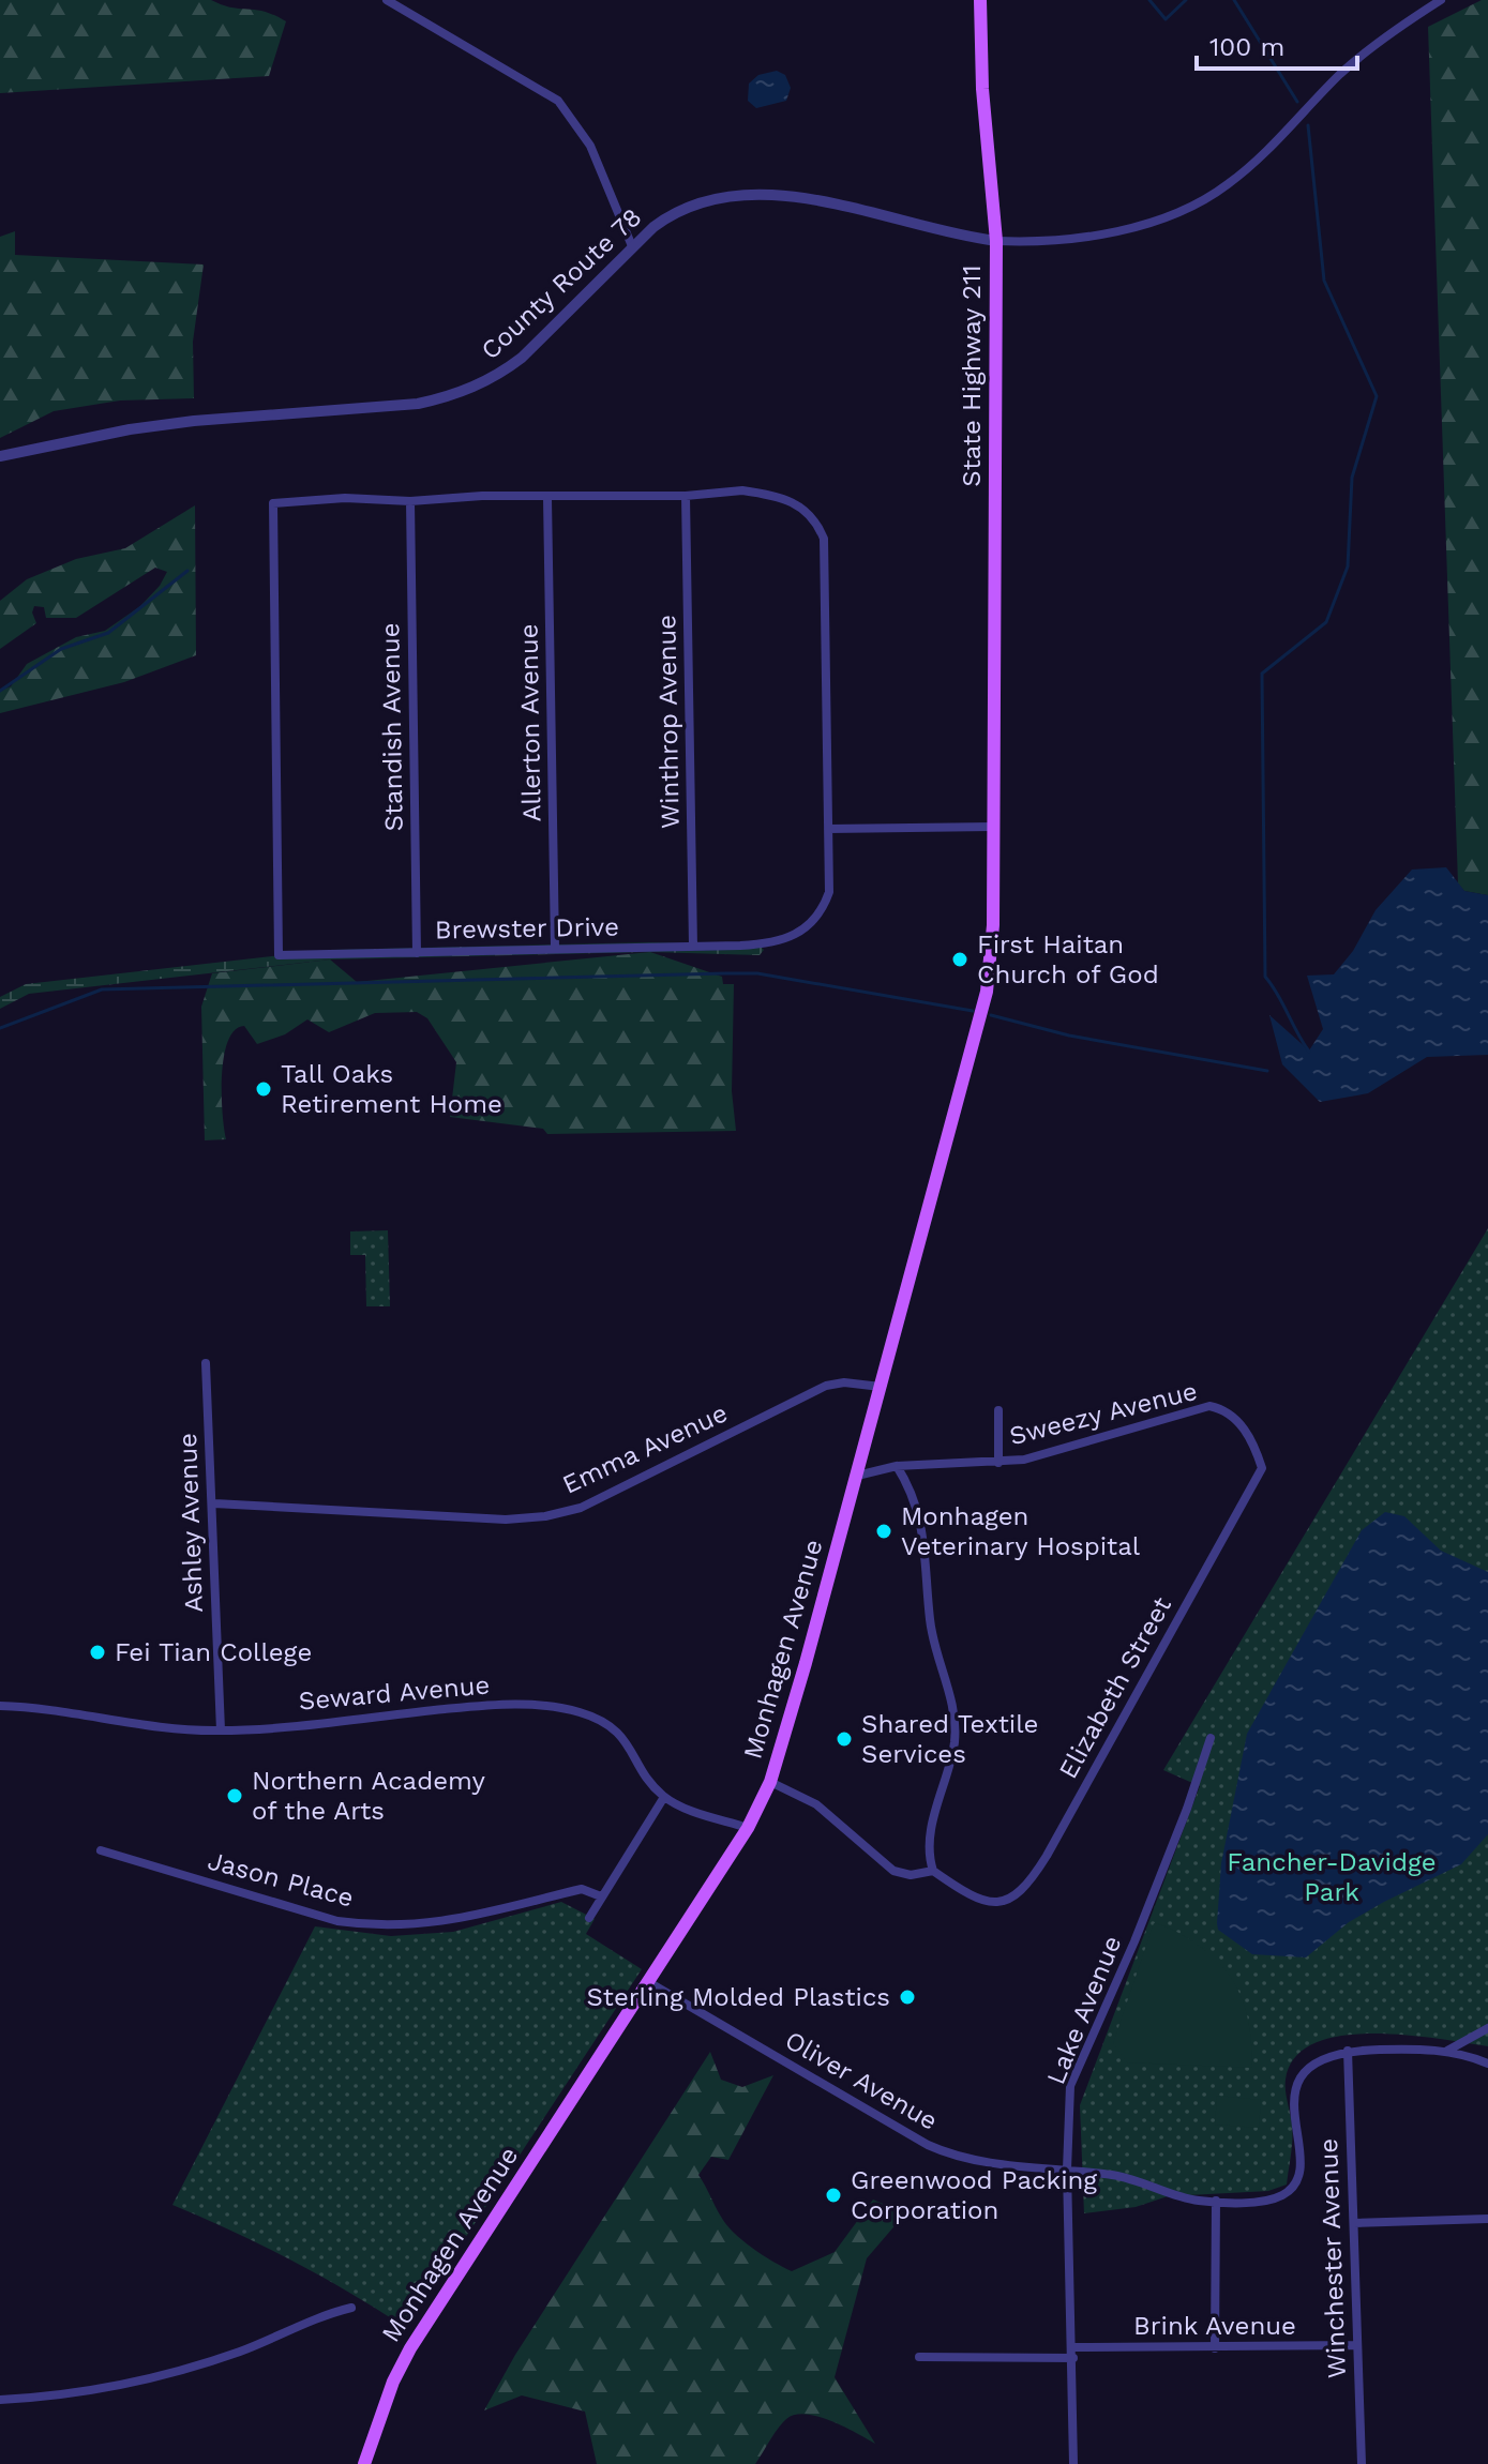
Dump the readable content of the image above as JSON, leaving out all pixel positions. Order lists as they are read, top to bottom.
{
  "streets": {
    "main road": ["State Highway 211", "Monhagen Avenue"],
    "street": [
      "County Route 78",
      "Winthrop Avenue",
      "Allerton Avenue",
      "Standish Avenue",
      "Brewster Drive",
      "Sweezy Avenue",
      "Emma Avenue",
      "Ashley Avenue",
      "Elizabeth Street",
      "Seward Avenue",
      "Jason Place",
      "Lake Avenue",
      "Oliver Avenue",
      "Winchester Avenue",
      "Brink Avenue"
    ]
  },
  "crossings": [
    ["County Route 78", "State Highway 211"],
    ["State Highway 211", "Monhagen Avenue"],
    ["Winthrop Avenue", "Brewster Drive"],
    ["Allerton Avenue", "Brewster Drive"],
    ["Standish Avenue", "Brewster Drive"],
    ["Sweezy Avenue", "Monhagen Avenue"],
    ["Sweezy Avenue", "Elizabeth Street"],
    ["Emma Avenue", "Ashley Avenue"],
    ["Emma Avenue", "Monhagen Avenue"],
    ["Ashley Avenue", "Seward Avenue"],
    ["Monhagen Avenue", "Oliver Avenue"],
    ["Lake Avenue", "Oliver Avenue"],
    ["Lake Avenue", "Brink Avenue"],
    ["Oliver Avenue", "Winchester Avenue"],
    ["Winchester Avenue", "Brink Avenue"]
  ],
  "parks": ["Fancher-Davidge Park"],
  "places": [
    "First Haitan Church of God",
    "Tall Oaks Retirement Home",
    "Monhagen Veterinary Hospital",
    "Fei Tian College",
    "Shared Textile Services",
    "Northern Academy of the Arts",
    "Sterling Molded Plastics",
    "Greenwood Packing Corporation"
  ],
  "scale_bar": "100 m"
}
